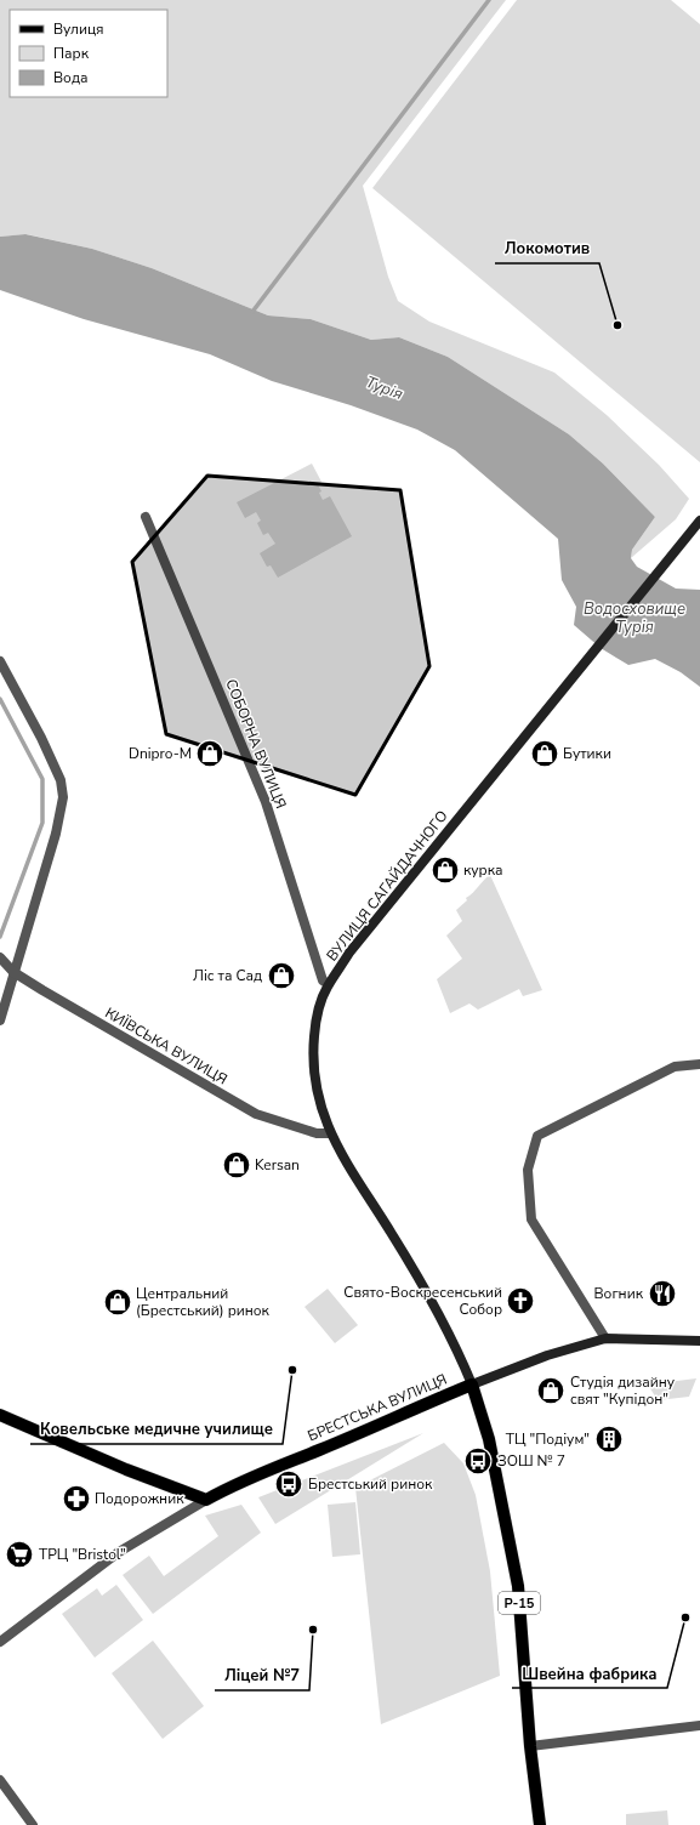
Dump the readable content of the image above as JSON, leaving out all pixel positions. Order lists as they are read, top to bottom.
{
  "streets": {
    "main road": ["ВУЛИЦЯ САГАЙДАЧНОГО", "БРЕСТСЬКА ВУЛИЦЯ", "Р-15"],
    "street": ["СОБОРНА ВУЛИЦЯ", "КИЇВСЬКА ВУЛИЦЯ"]
  },
  "crossings": [
    ["СОБОРНА ВУЛИЦЯ", "ВУЛИЦЯ САГАЙДАЧНОГО"],
    ["ВУЛИЦЯ САГАЙДАЧНОГО", "КИЇВСЬКА ВУЛИЦЯ"],
    ["ВУЛИЦЯ САГАЙДАЧНОГО", "БРЕСТСЬКА ВУЛИЦЯ"],
    ["ВУЛИЦЯ САГАЙДАЧНОГО", "Р-15"],
    ["БРЕСТСЬКА ВУЛИЦЯ", "Р-15"]
  ],
  "water": ["Турія", "Водосховище Турія"],
  "places": {
    "other": [
      "Локомотив",
      "Ковельське медичне училище",
      "Швейна фабрика",
      "Ліцей №7"
    ],
    "shop": [
      "Dnipro-M",
      "Бутики",
      "курка",
      "Ліс та Сад",
      "Kersan",
      "Центральний (Брестський) ринок",
      "Студія дизайну свят \"Купідон\""
    ],
    "restaurant": ["Вогник"],
    "church": ["Свято-Воскресенський Собор"],
    "building": ["ТЦ \"Подіум\""],
    "bus stop": ["ЗОШ № 7", "Брестський ринок"],
    "pharmacy": ["Подорожник"],
    "supermarket": ["ТРЦ \"Bristol\""]
  },
  "legend": ["Вулиця", "Парк", "Вода"]
}
